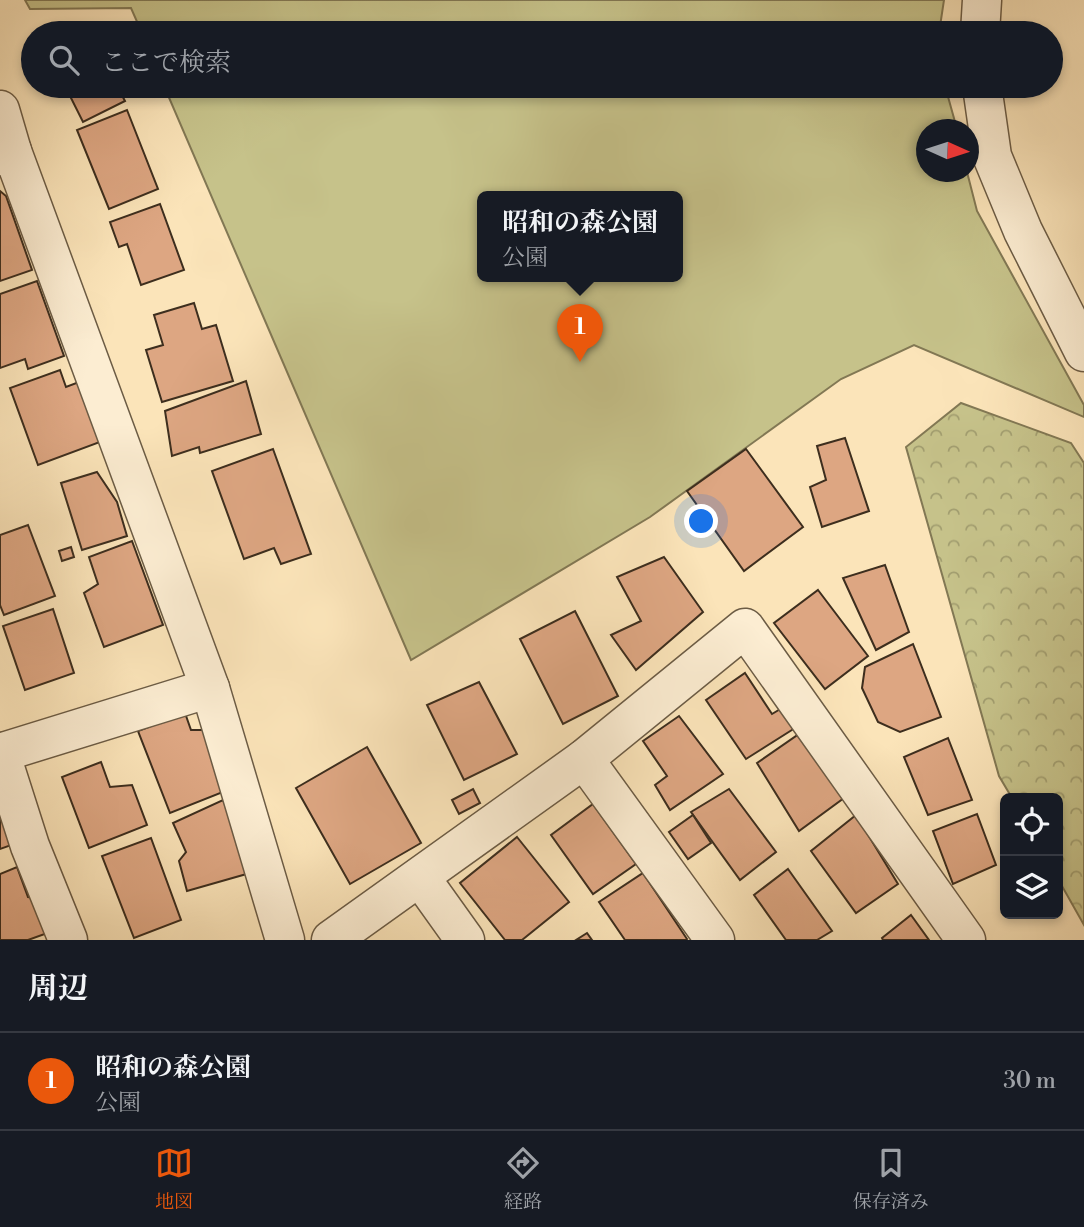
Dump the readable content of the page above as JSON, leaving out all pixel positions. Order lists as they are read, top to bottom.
{
  "north": "right",
  "page": {
    "search": "ここで検索",
    "popup": ["昭和の森公園", "公園"],
    "pins": "1",
    "heading": "周辺",
    "list": [
      {
        "mark": "1",
        "name": "昭和の森公園",
        "note": "公園",
        "value": "30 m"
      }
    ],
    "nav": ["地図", "経路", "保存済み"]
  }
}
